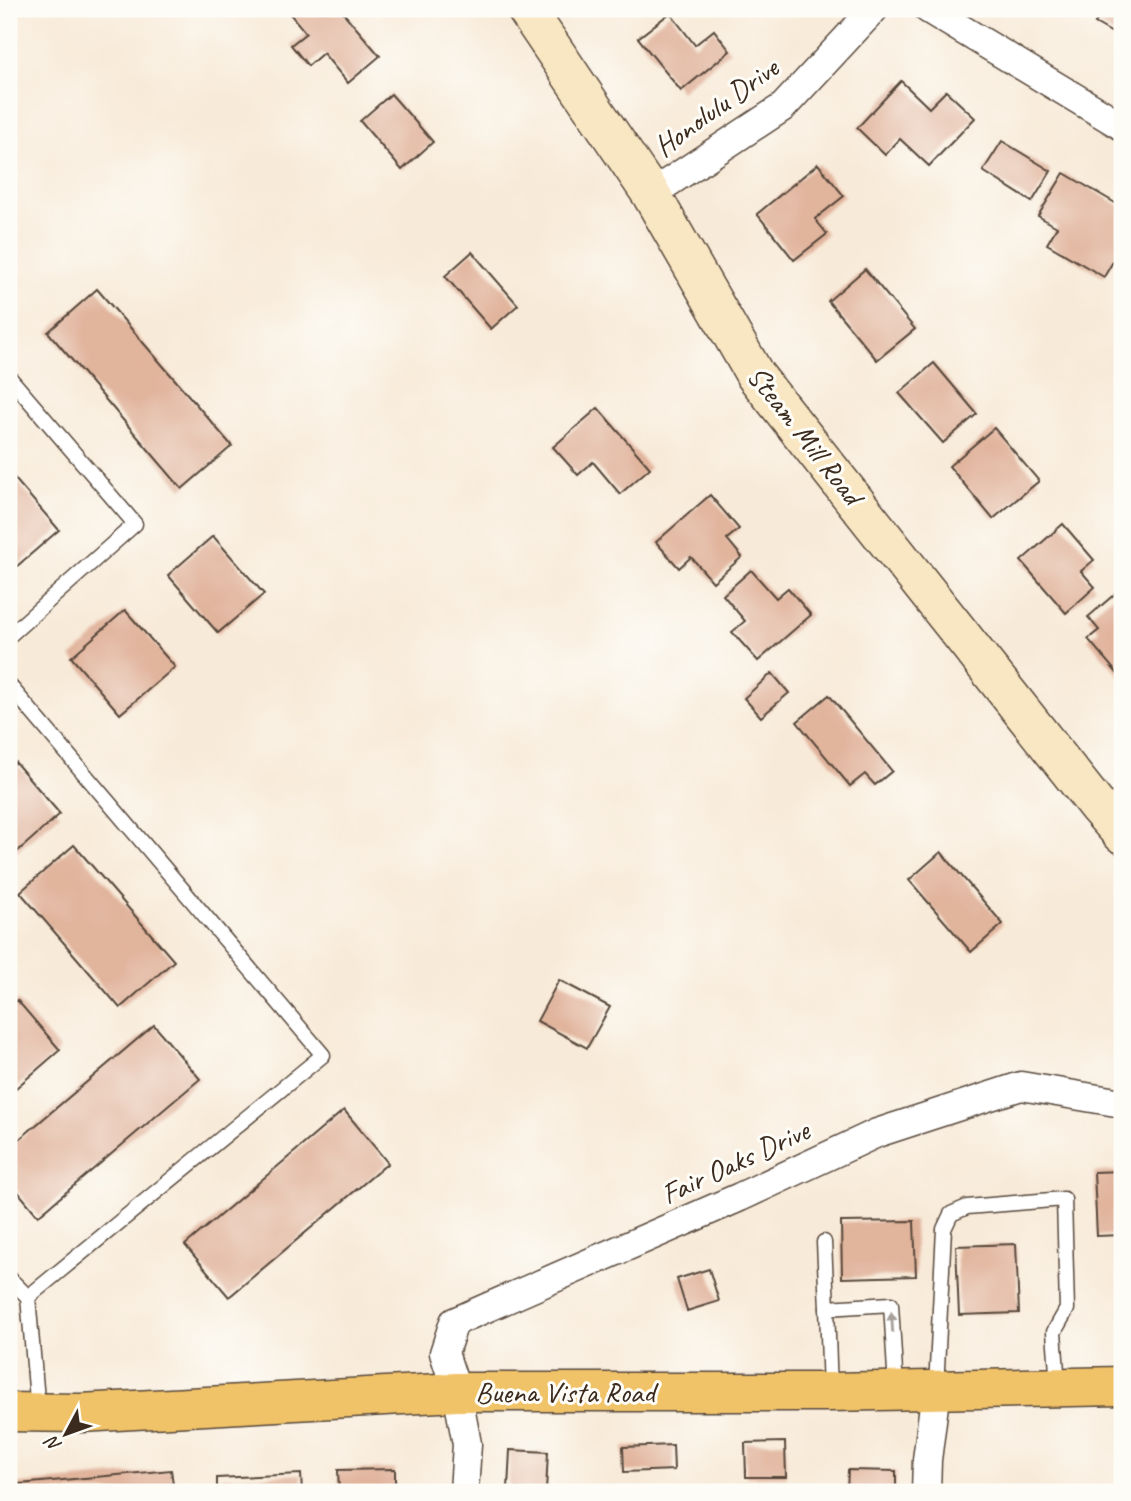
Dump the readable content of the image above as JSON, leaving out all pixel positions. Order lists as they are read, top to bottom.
{
  "streets": {
    "main road": ["Buena Vista Road"],
    "street": ["Honolulu Drive", "Steam Mill Road", "Fair Oaks Drive"]
  },
  "crossings": [
    ["Honolulu Drive", "Steam Mill Road"],
    ["Fair Oaks Drive", "Buena Vista Road"]
  ],
  "north": "bottom left"
}
